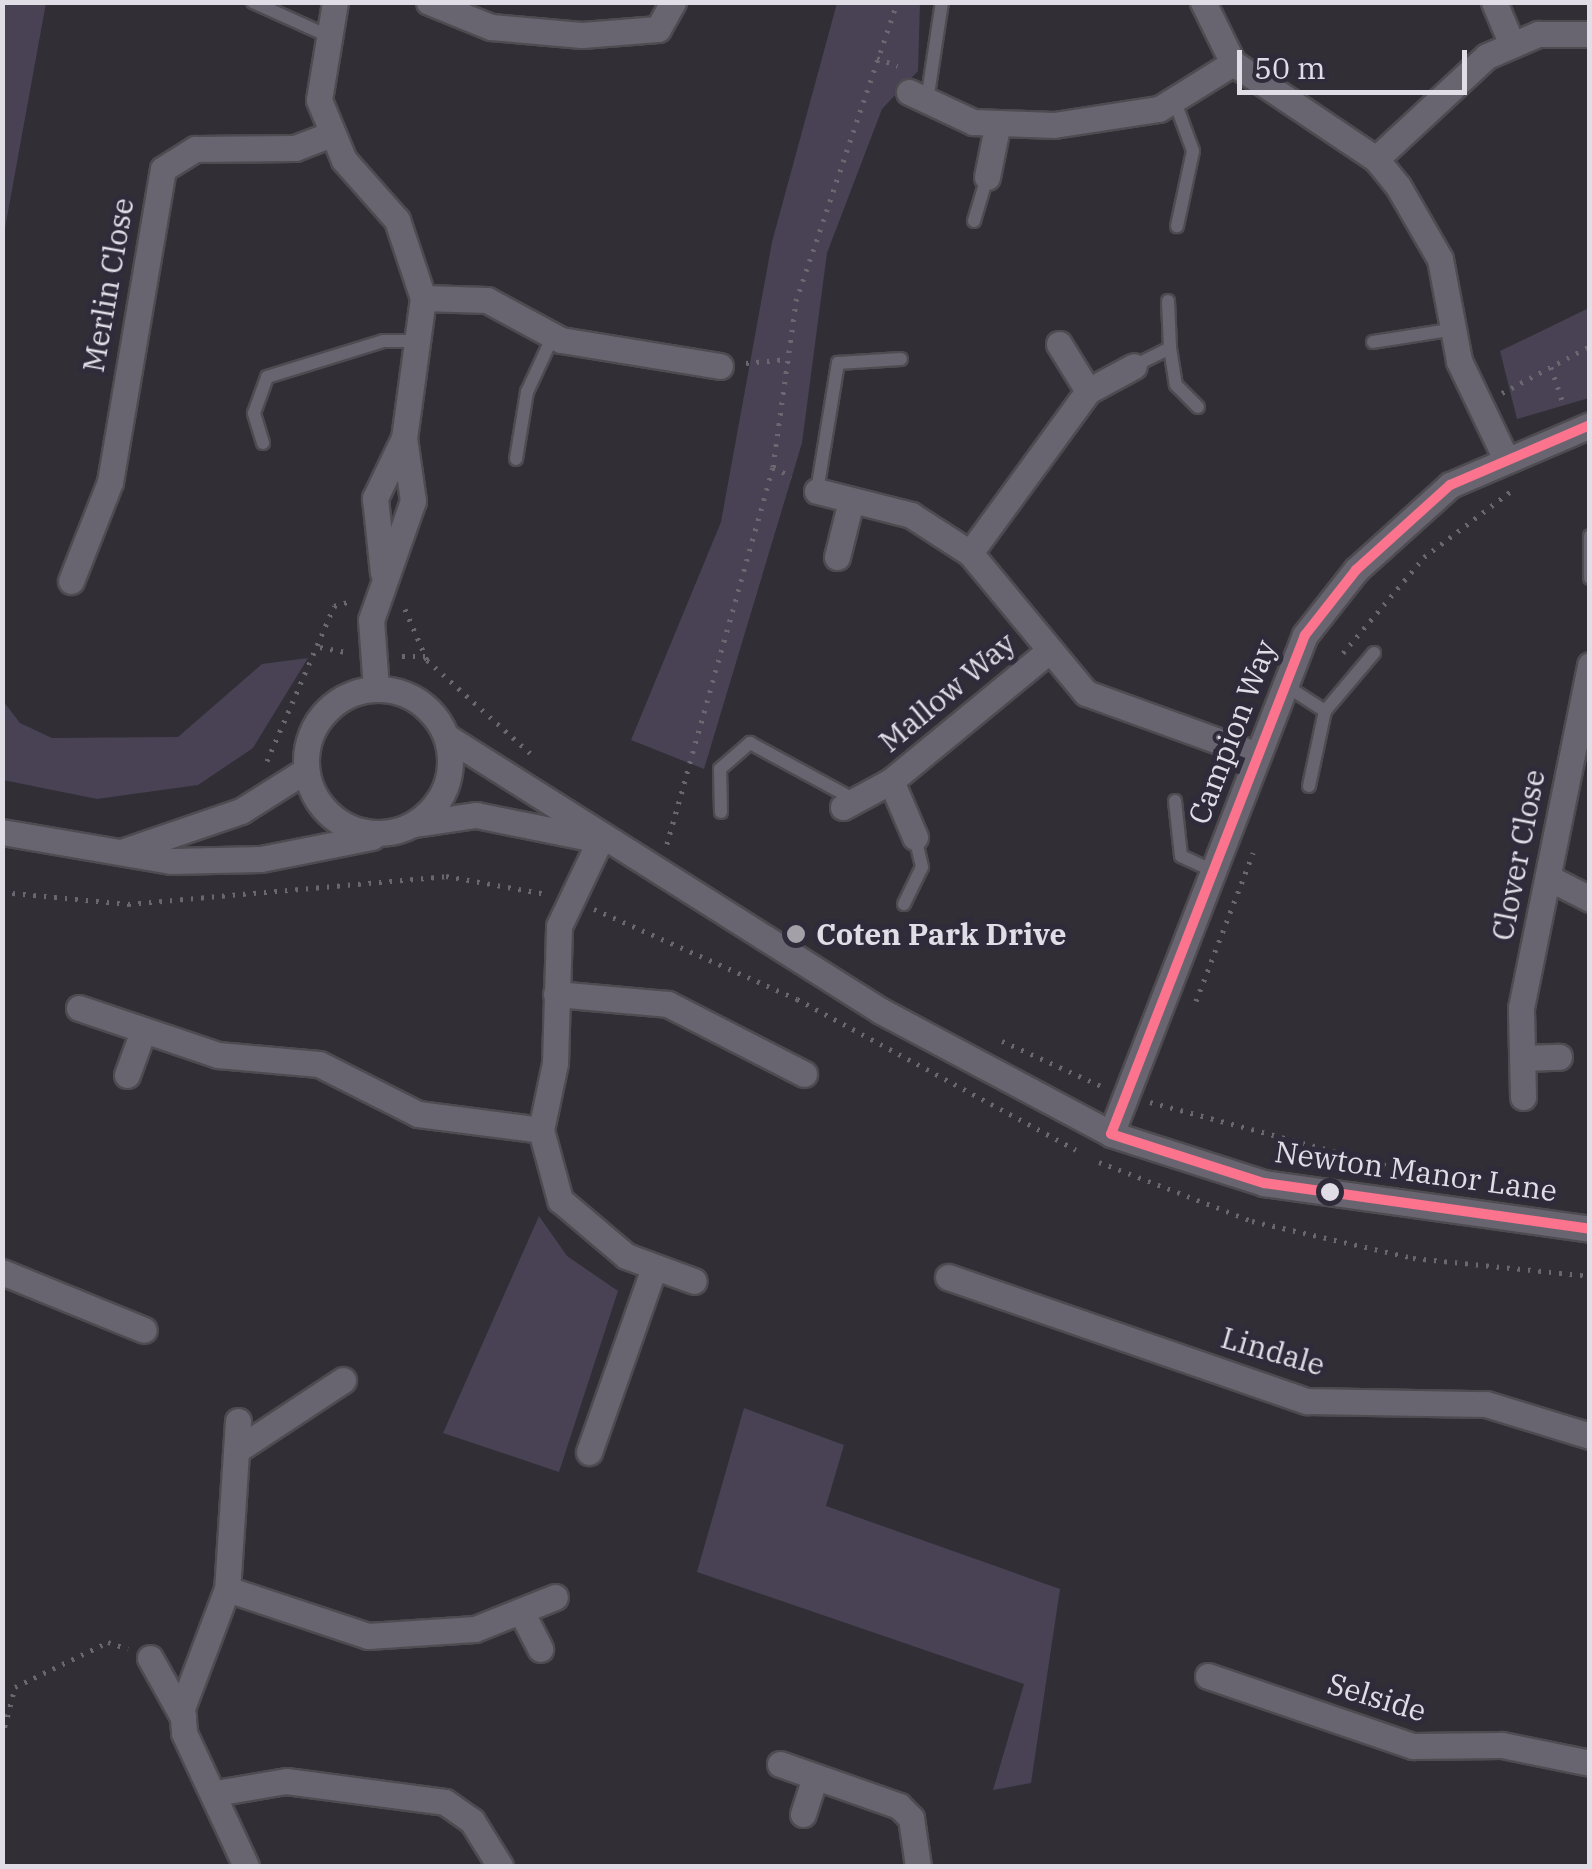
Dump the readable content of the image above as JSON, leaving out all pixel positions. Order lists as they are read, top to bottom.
{
  "streets": {
    "street": [
      "Merlin Close",
      "Mallow Way",
      "Campion Way",
      "Clover Close",
      "Newton Manor Lane",
      "Lindale",
      "Selside"
    ]
  },
  "crossings": [
    ["Mallow Way", "Campion Way"],
    ["Campion Way", "Newton Manor Lane"]
  ],
  "places": ["Coten Park Drive"],
  "scale_bar": "50 m"
}
